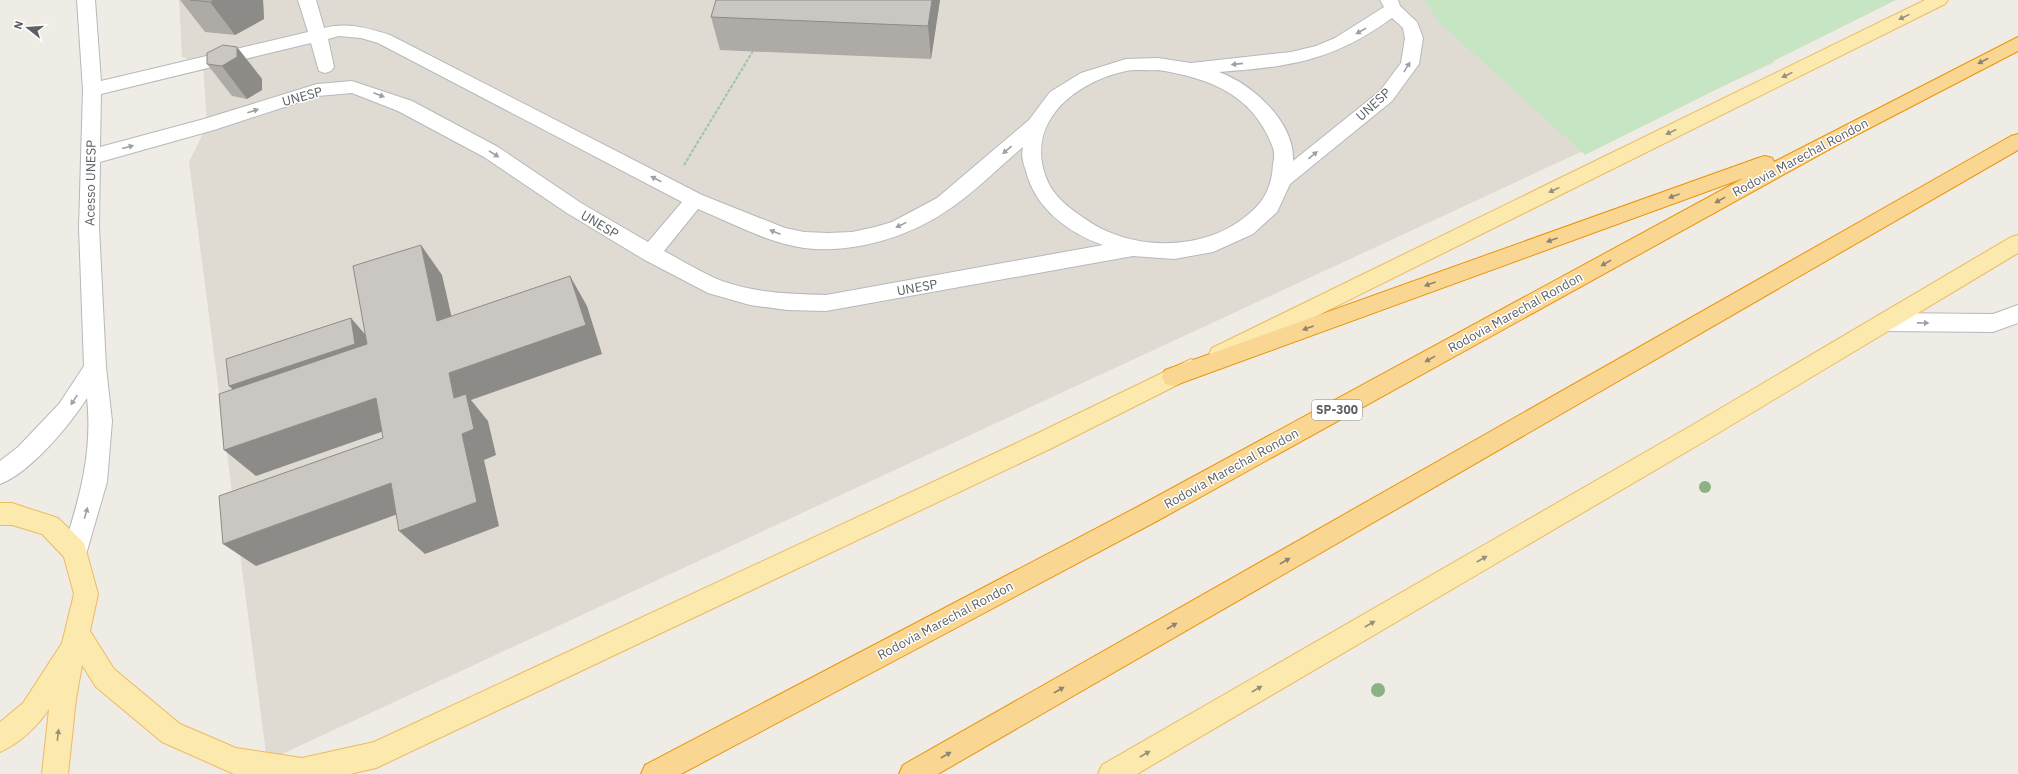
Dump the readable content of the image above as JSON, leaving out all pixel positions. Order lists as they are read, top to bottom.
{
  "streets": {
    "highway": ["Rodovia Marechal Rondon", "SP-300"],
    "street": ["UNESP", "Acesso UNESP"]
  },
  "crossings": [
    ["UNESP", "Acesso UNESP"]
  ],
  "north": "left"
}
